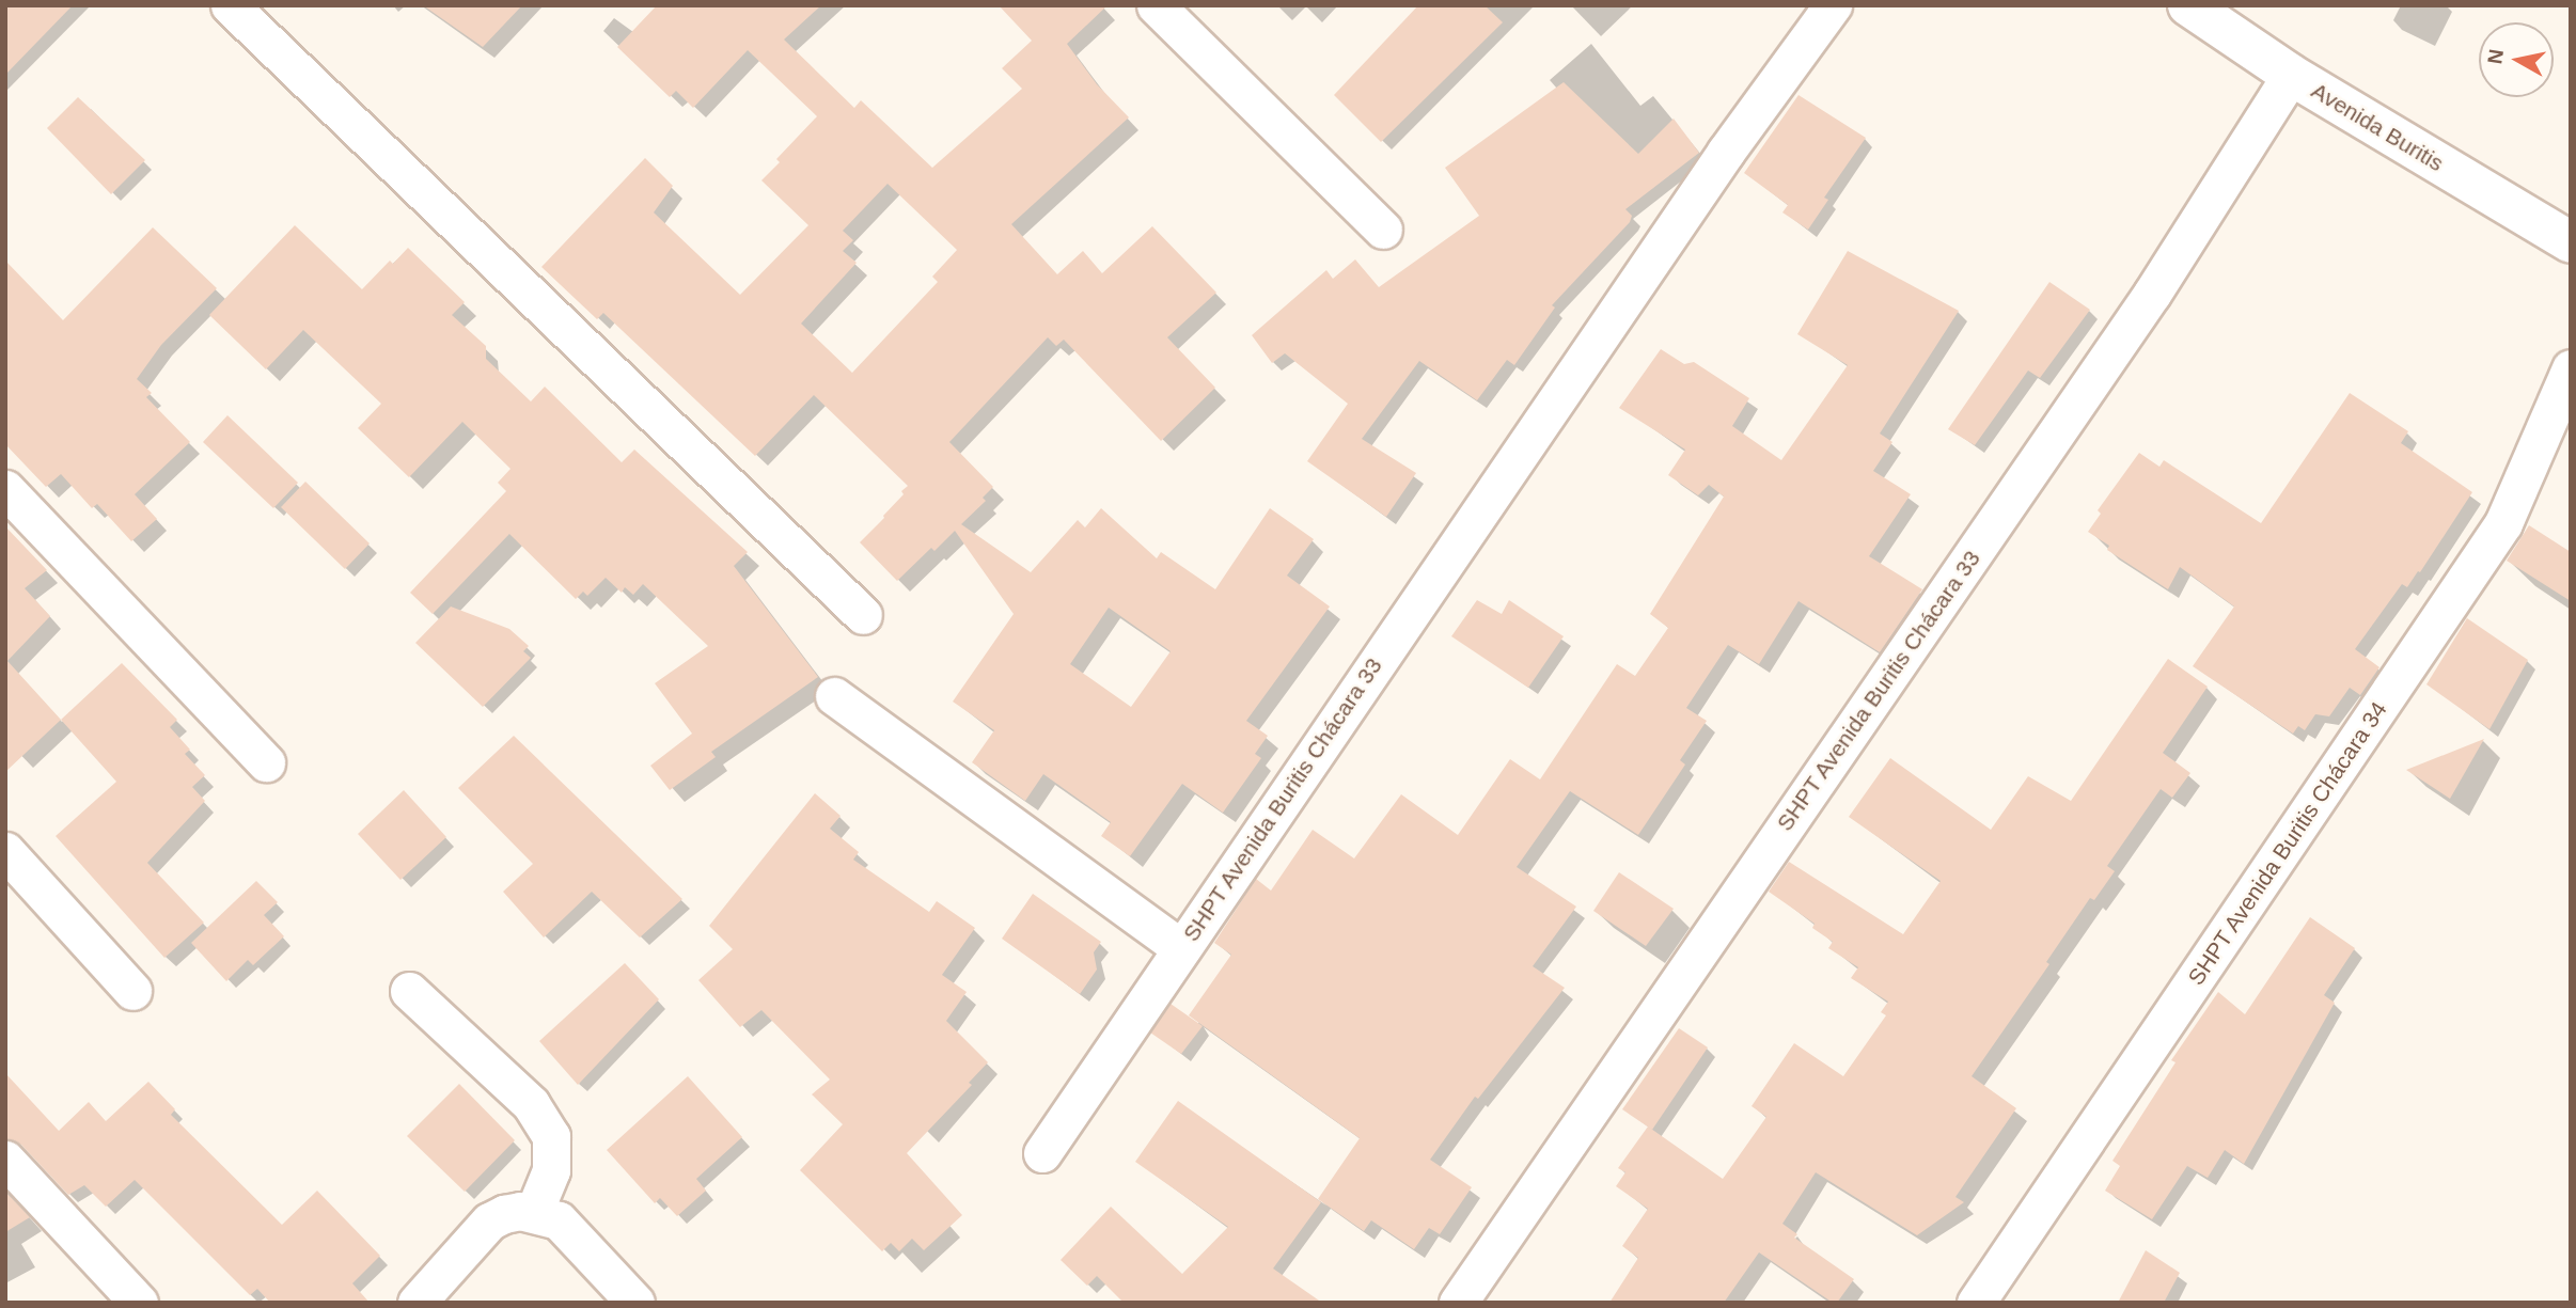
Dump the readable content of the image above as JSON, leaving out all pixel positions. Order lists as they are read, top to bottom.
{
  "streets": {
    "street": ["Avenida Buritis", "SHPT Avenida Buritis Chácara 33", "SHPT Avenida Buritis Chácara 34"]
  },
  "crossings": [
    ["Avenida Buritis", "SHPT Avenida Buritis Chácara 33"]
  ],
  "north": "left"
}
